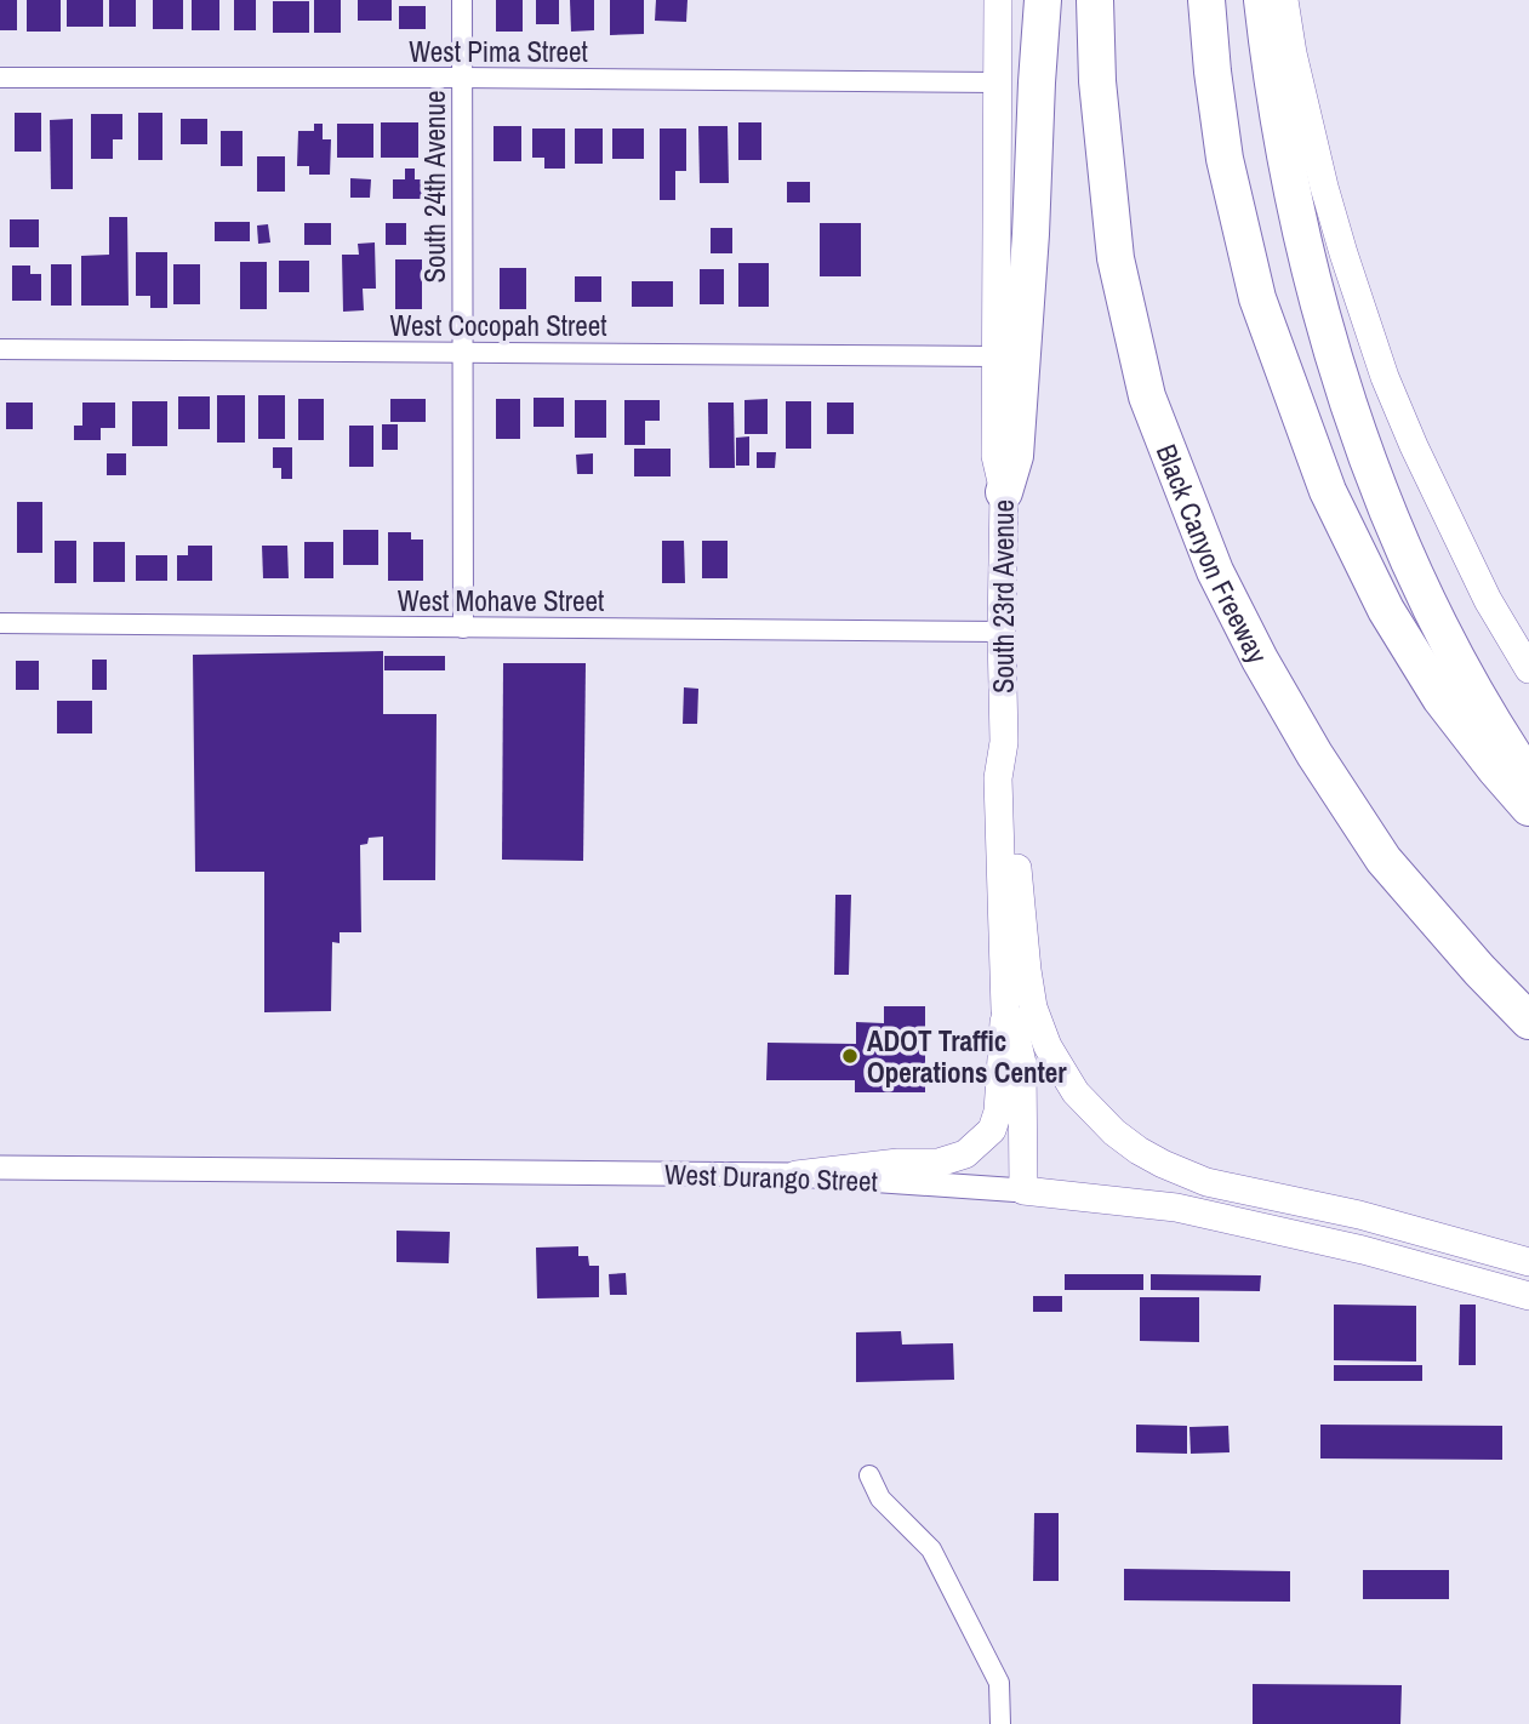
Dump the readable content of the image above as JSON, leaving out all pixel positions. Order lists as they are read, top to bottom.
{
  "streets": {
    "highway": ["Black Canyon Freeway"],
    "main road": ["South 23rd Avenue", "West Durango Street"],
    "street": [
      "West Pima Street",
      "South 24th Avenue",
      "West Cocopah Street",
      "West Mohave Street"
    ]
  },
  "crossings": [
    ["West Pima Street", "South 24th Avenue"],
    ["West Pima Street", "South 23rd Avenue"],
    ["South 24th Avenue", "West Cocopah Street"],
    ["South 24th Avenue", "West Mohave Street"],
    ["West Cocopah Street", "South 23rd Avenue"],
    ["South 23rd Avenue", "West Mohave Street"],
    ["South 23rd Avenue", "West Durango Street"]
  ],
  "places": ["ADOT Traffic Operations Center"]
}
